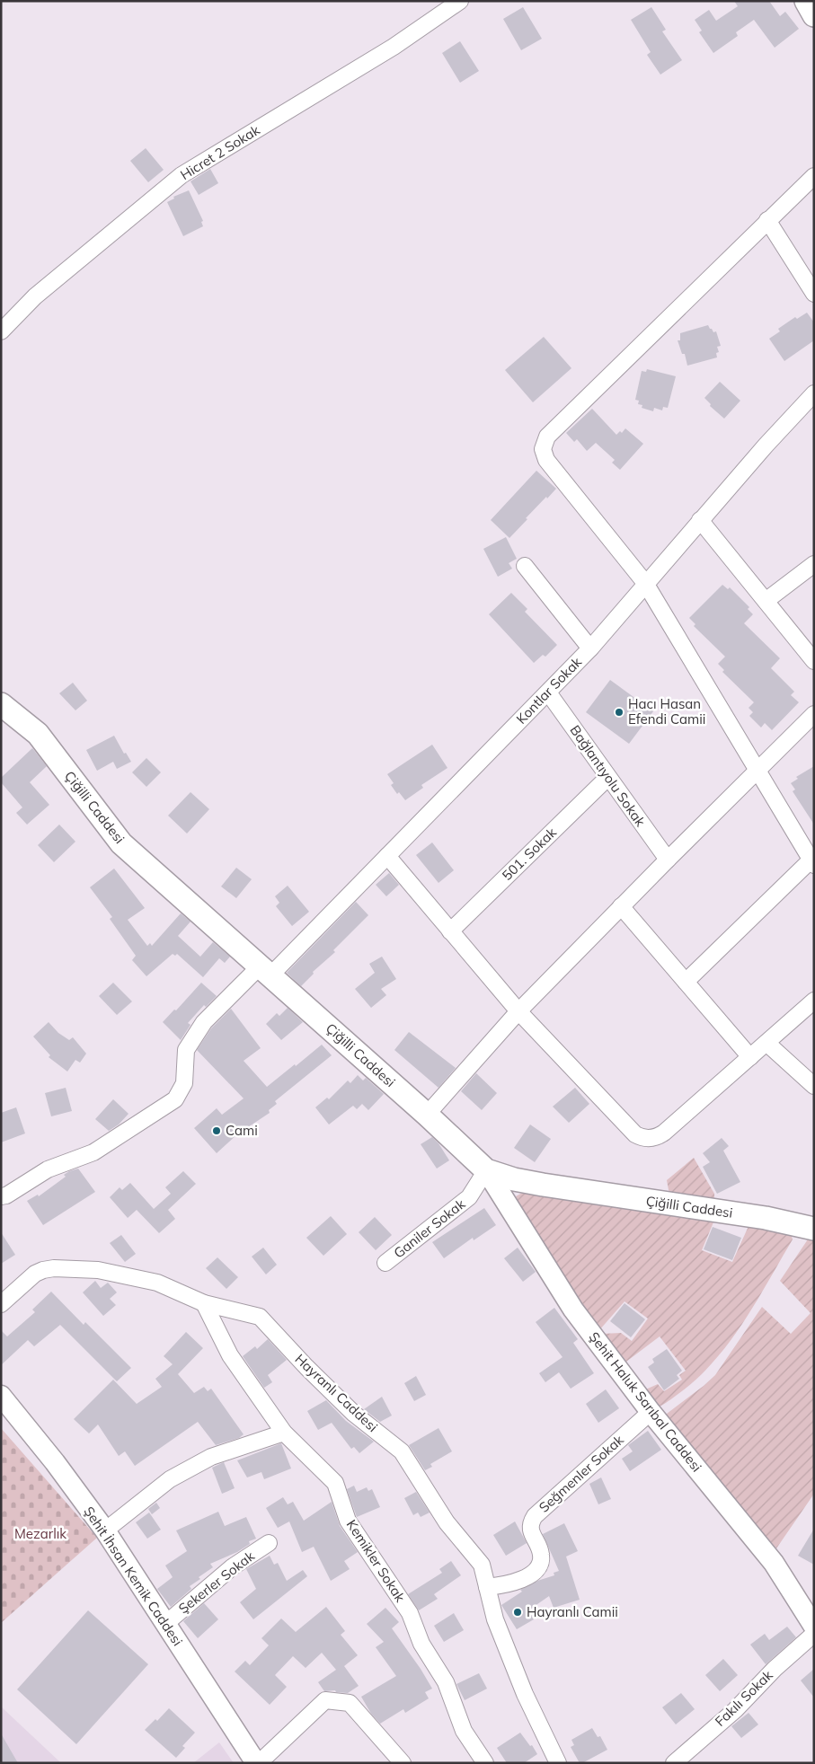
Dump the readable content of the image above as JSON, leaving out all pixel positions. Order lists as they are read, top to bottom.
{
  "streets": {
    "main road": ["Çiğilli Caddesi"],
    "street": [
      "Hicret 2 Sokak",
      "Kontlar Sokak",
      "Bağlantıyolu Sokak",
      "501. Sokak",
      "Ganiler Sokak",
      "Hayranlı Caddesi",
      "Şehit Haluk Sarıbal Caddesi",
      "Seğmenler Sokak",
      "Kemikler Sokak",
      "Şehit İhsan Kemik Caddesi",
      "Şekerler Sokak",
      "Fakılı Sokak"
    ]
  },
  "crossings": [
    ["Kontlar Sokak", "Bağlantıyolu Sokak"],
    ["Kontlar Sokak", "Çiğilli Caddesi"],
    ["Bağlantıyolu Sokak", "501. Sokak"],
    ["Çiğilli Caddesi", "Ganiler Sokak"],
    ["Çiğilli Caddesi", "Şehit Haluk Sarıbal Caddesi"],
    ["Ganiler Sokak", "Şehit Haluk Sarıbal Caddesi"],
    ["Hayranlı Caddesi", "Seğmenler Sokak"],
    ["Hayranlı Caddesi", "Kemikler Sokak"],
    ["Şehit Haluk Sarıbal Caddesi", "Seğmenler Sokak"],
    ["Şehit İhsan Kemik Caddesi", "Şekerler Sokak"]
  ],
  "parks": ["Mezarlık"],
  "places": ["Hacı Hasan Efendi Camii", "Cami", "Hayranlı Camii"]
}
